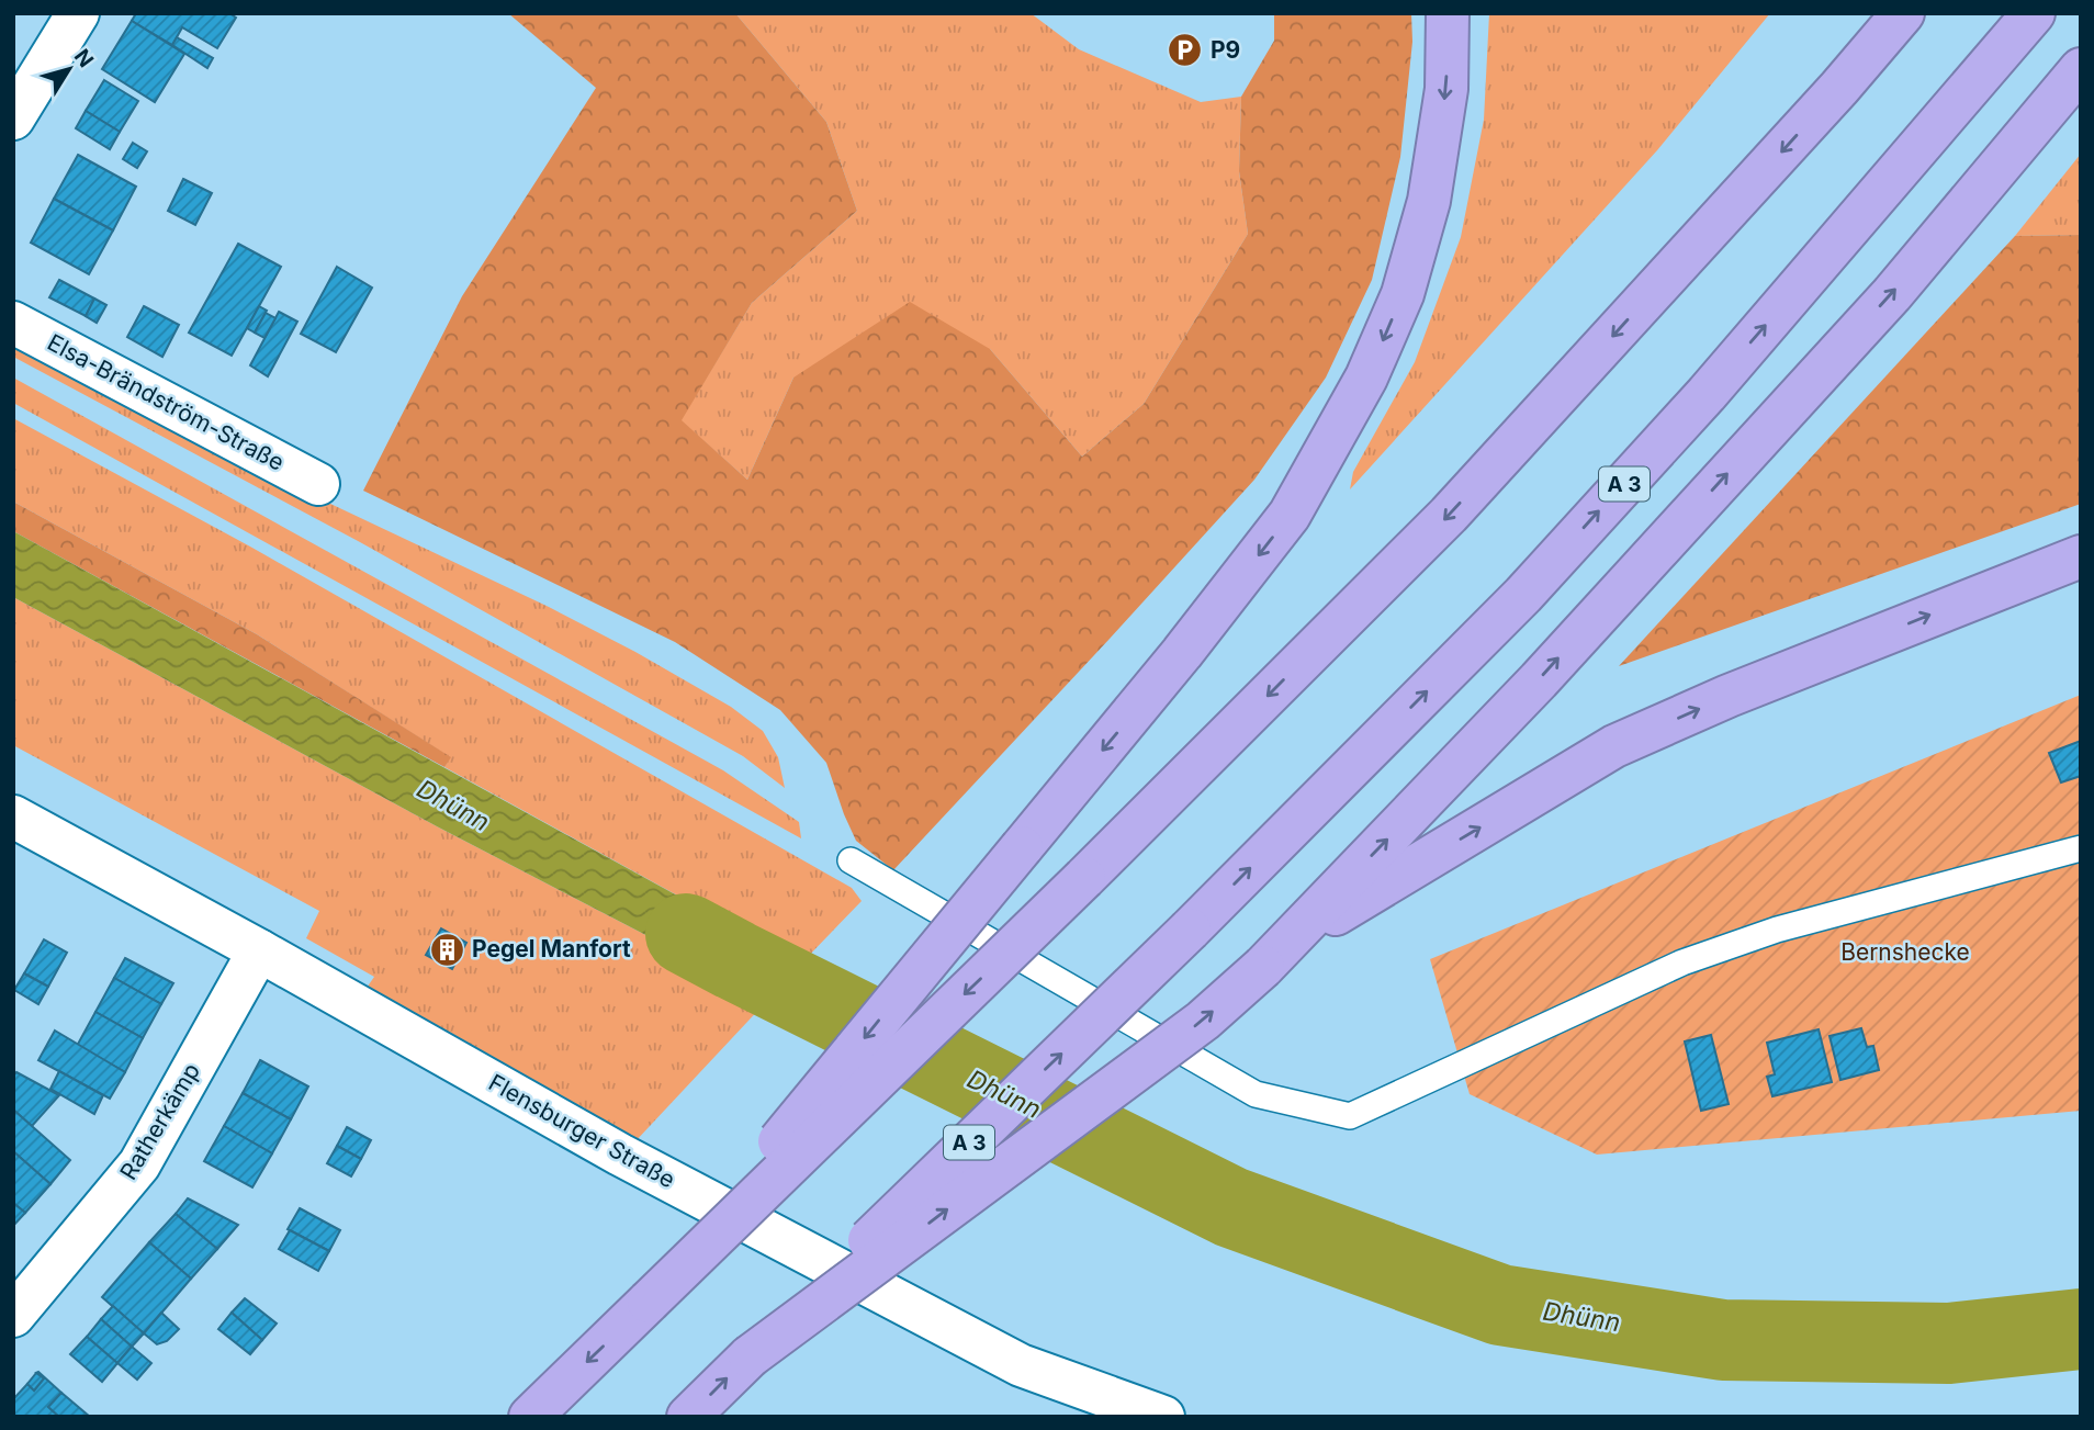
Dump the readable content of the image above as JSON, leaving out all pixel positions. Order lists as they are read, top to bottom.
{
  "streets": {
    "highway": ["A 3"],
    "street": ["Elsa-Brändström-Straße", "Ratherkämp", "Flensburger Straße"]
  },
  "crossings": [
    ["Ratherkämp", "Flensburger Straße"]
  ],
  "water": ["Dhünn"],
  "parks": ["Bernshecke"],
  "places": {
    "parking": ["P9"],
    "building": ["Pegel Manfort"]
  },
  "north": "top right"
}
